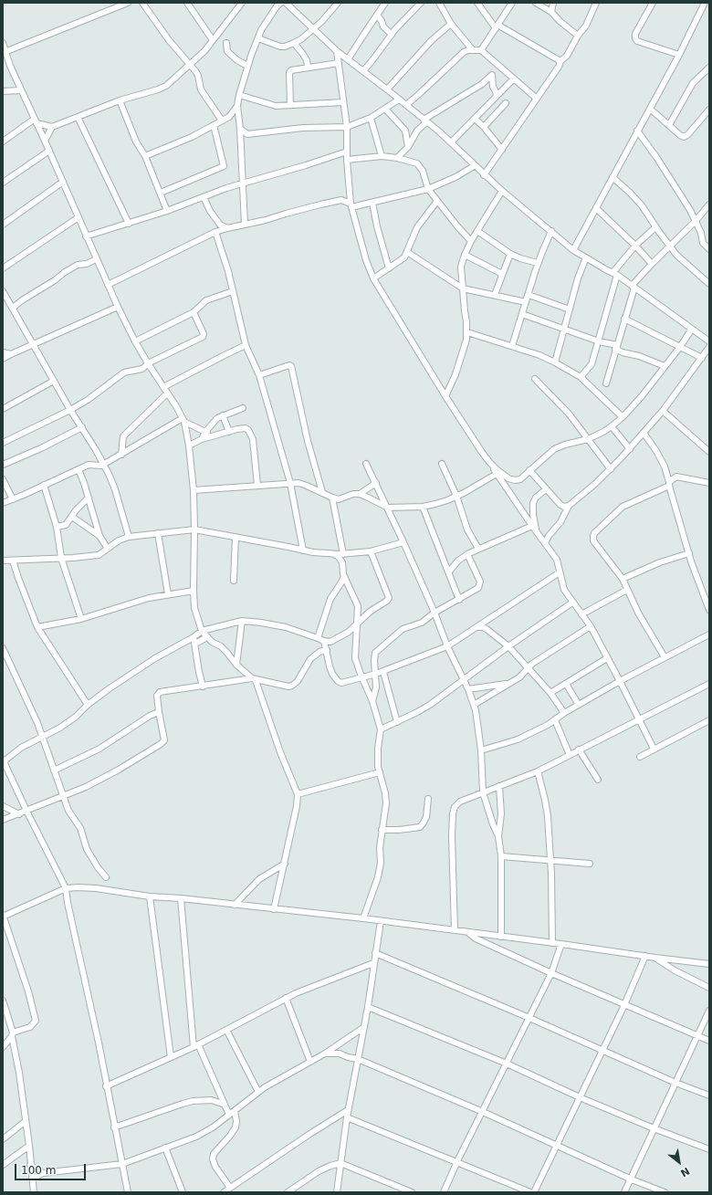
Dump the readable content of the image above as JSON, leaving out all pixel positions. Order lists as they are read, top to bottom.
{
  "scale_bar": "100 m",
  "north": "bottom right"
}
